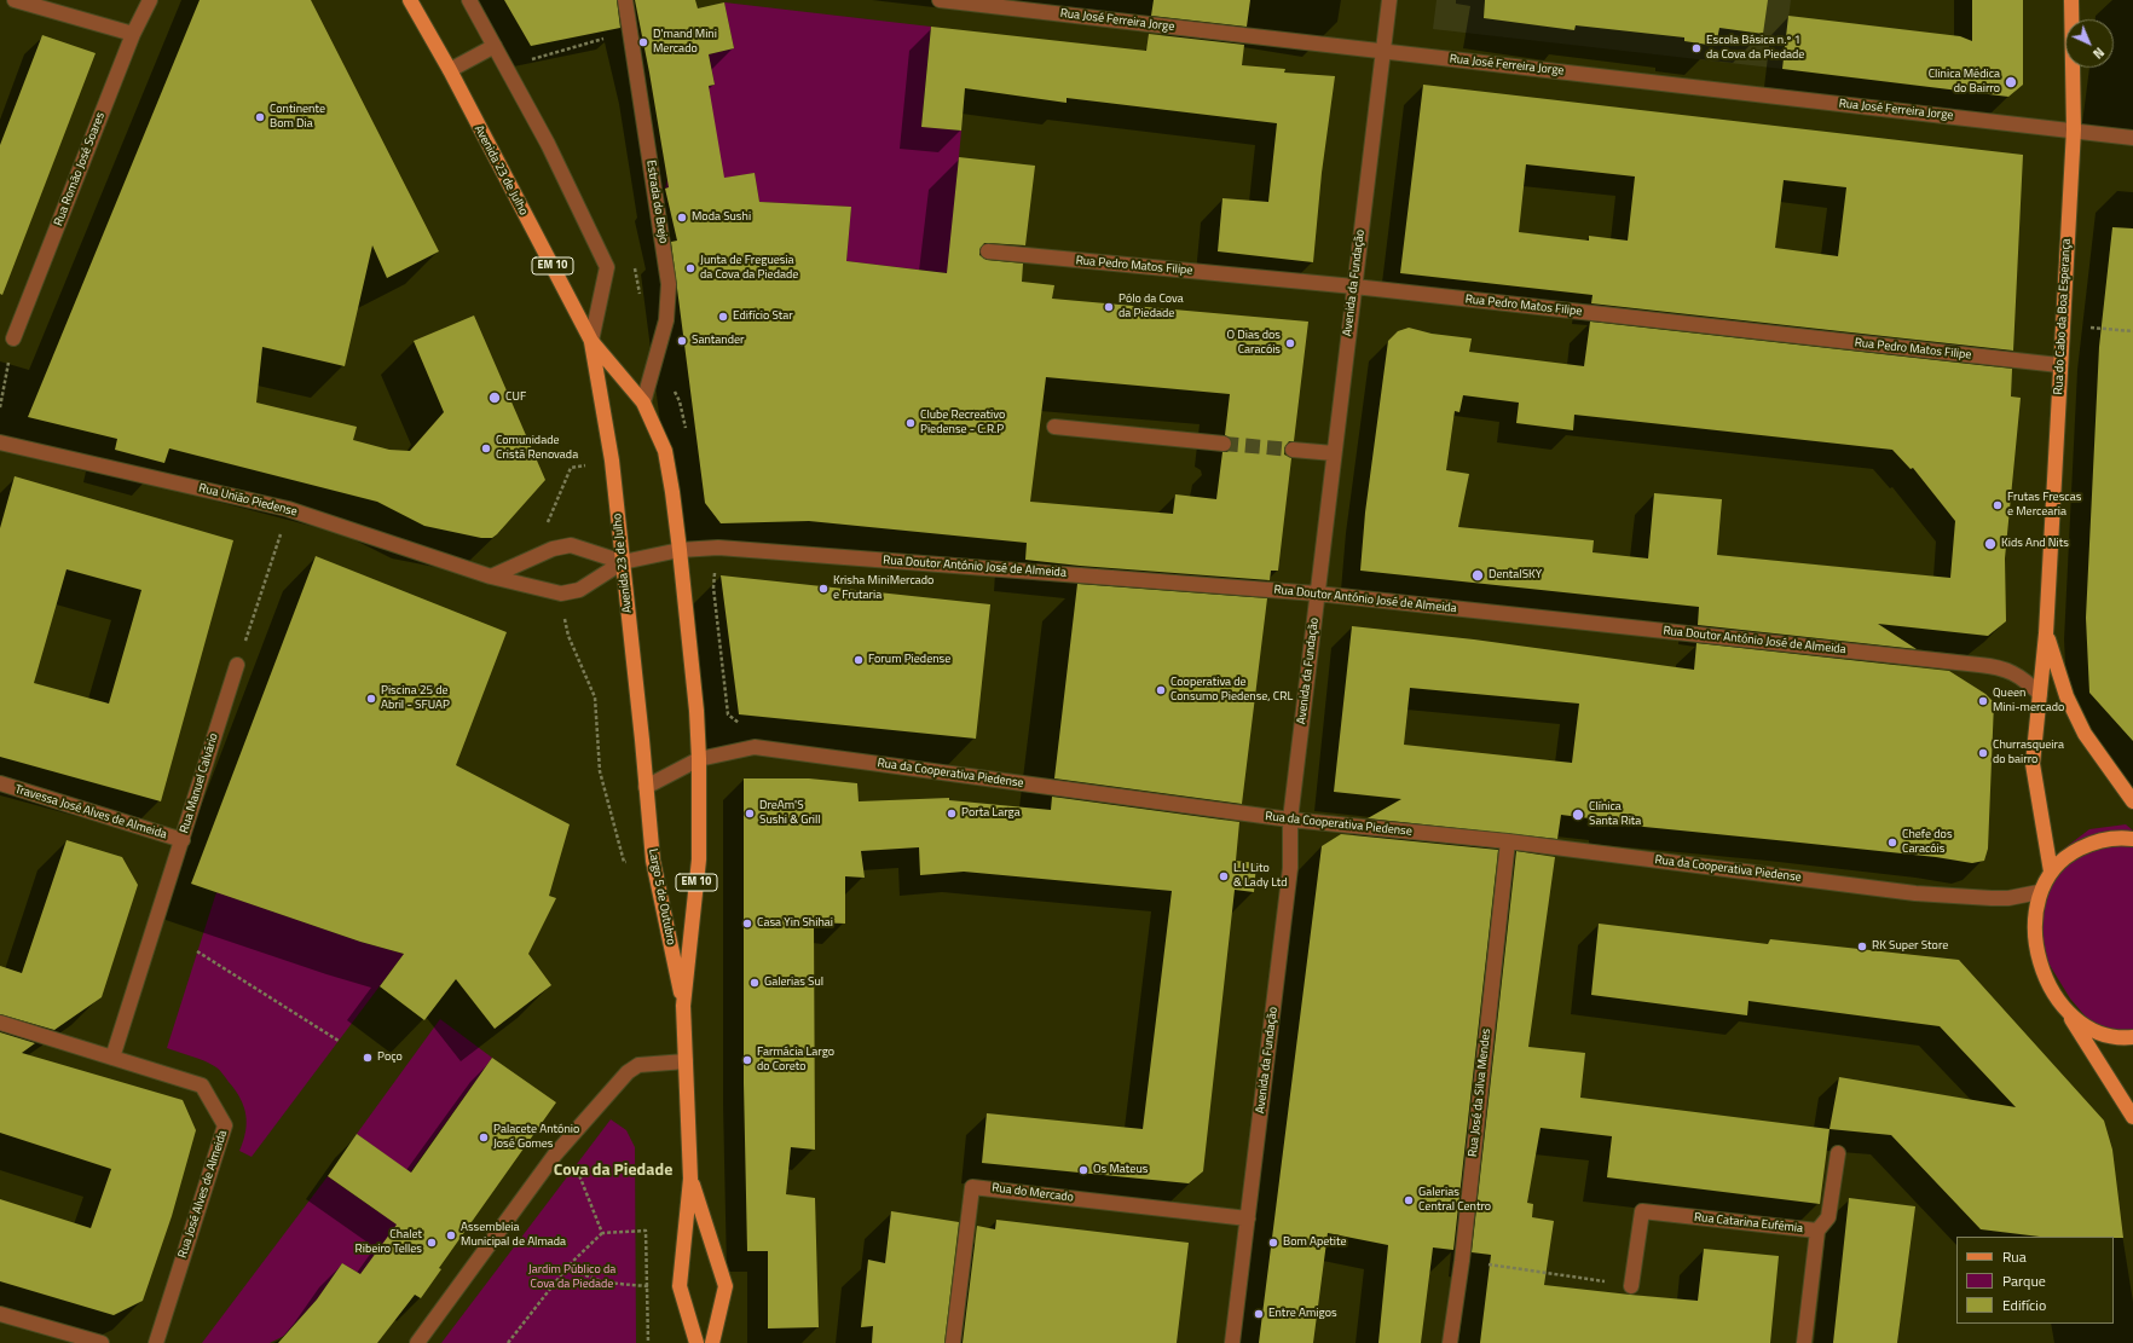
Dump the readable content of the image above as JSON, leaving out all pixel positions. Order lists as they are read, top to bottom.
{
  "streets": {
    "main road": [
      "Avenida 23 de Julho",
      "EM 10",
      "Rua do Cabo da Boa Esperança",
      "Largo 5 de Outubro"
    ],
    "street": [
      "Rua José Ferreira Jorge",
      "Rua Romão José Soares",
      "Estrada do Brejo",
      "Rua Pedro Matos Filipe",
      "Avenida da Fundação",
      "Rua União Piedense",
      "Rua Doutor António José de Almeida",
      "Rua da Cooperativa Piedense",
      "Rua Manuel Calvário",
      "Travessa José Alves de Almeida",
      "Rua José da Silva Mendes",
      "Rua do Mercado",
      "Rua José Alves de Almeida",
      "Rua Catarina Eufémia"
    ]
  },
  "crossings": [
    ["Rua José Ferreira Jorge", "Avenida da Fundação"],
    ["Rua José Ferreira Jorge", "Rua do Cabo da Boa Esperança"],
    ["Avenida 23 de Julho", "Estrada do Brejo"],
    ["Avenida 23 de Julho", "Rua União Piedense"],
    ["Avenida 23 de Julho", "Rua Doutor António José de Almeida"],
    ["Avenida 23 de Julho", "Rua da Cooperativa Piedense"],
    ["Avenida 23 de Julho", "Largo 5 de Outubro"],
    ["Rua Pedro Matos Filipe", "Avenida da Fundação"],
    ["Rua Pedro Matos Filipe", "Rua do Cabo da Boa Esperança"],
    ["Avenida da Fundação", "Rua Doutor António José de Almeida"],
    ["Avenida da Fundação", "Rua da Cooperativa Piedense"],
    ["Avenida da Fundação", "Rua do Mercado"],
    ["Rua do Cabo da Boa Esperança", "Rua Doutor António José de Almeida"],
    ["Rua União Piedense", "Rua Doutor António José de Almeida"],
    ["Rua da Cooperativa Piedense", "Largo 5 de Outubro"],
    ["Rua da Cooperativa Piedense", "Rua José da Silva Mendes"],
    ["Rua Manuel Calvário", "Travessa José Alves de Almeida"],
    ["Rua Manuel Calvário", "Rua José Alves de Almeida"]
  ],
  "districts": ["Cova da Piedade"],
  "parks": ["Jardim Público da Cova da Piedade"],
  "places": [
    "D'mand Mini Mercado",
    "Escola Básica n.º 1 da Cova da Piedade",
    "Clinica Médica do Bairro",
    "Continente Bom Dia",
    "Moda Sushi",
    "Junta de Freguesia da Cova da Piedade",
    "Pólo da Cova da Piedade",
    "Edifício Star",
    "Santander",
    "O Dias dos Caracóis",
    "CUF",
    "Clube Recreativo Piedense - C.R.P",
    "Comunidade Cristã Renovada",
    "Frutas Frescas e Mercearia",
    "Kids And Nits",
    "DentalSKY",
    "Krisha MiniMercado e Frutaria",
    "Forum Piedense",
    "Cooperativa de Consumo Piedense, CRL",
    "Piscina 25 de Abril - SFUAP",
    "Queen Mini-mercado",
    "Churrasqueira do bairro",
    "DreAm'S Sushi & Grill",
    "Porta Larga",
    "Clínica Santa Rita",
    "Chefe dos Caracóis",
    "L.L Lito & Lady Ltd",
    "Casa Yin Shihai",
    "RK Super Store",
    "Galerias Sul",
    "Poço",
    "Farmácia Largo do Coreto",
    "Palacete António José Gomes",
    "Os Mateus",
    "Galerias Central Centro",
    "Assembleia Municipal de Almada",
    "Chalet Ribeiro Telles",
    "Bom Apetite",
    "Entre Amigos"
  ],
  "legend": ["Rua", "Parque", "Edifício"],
  "north": "bottom right"
}
